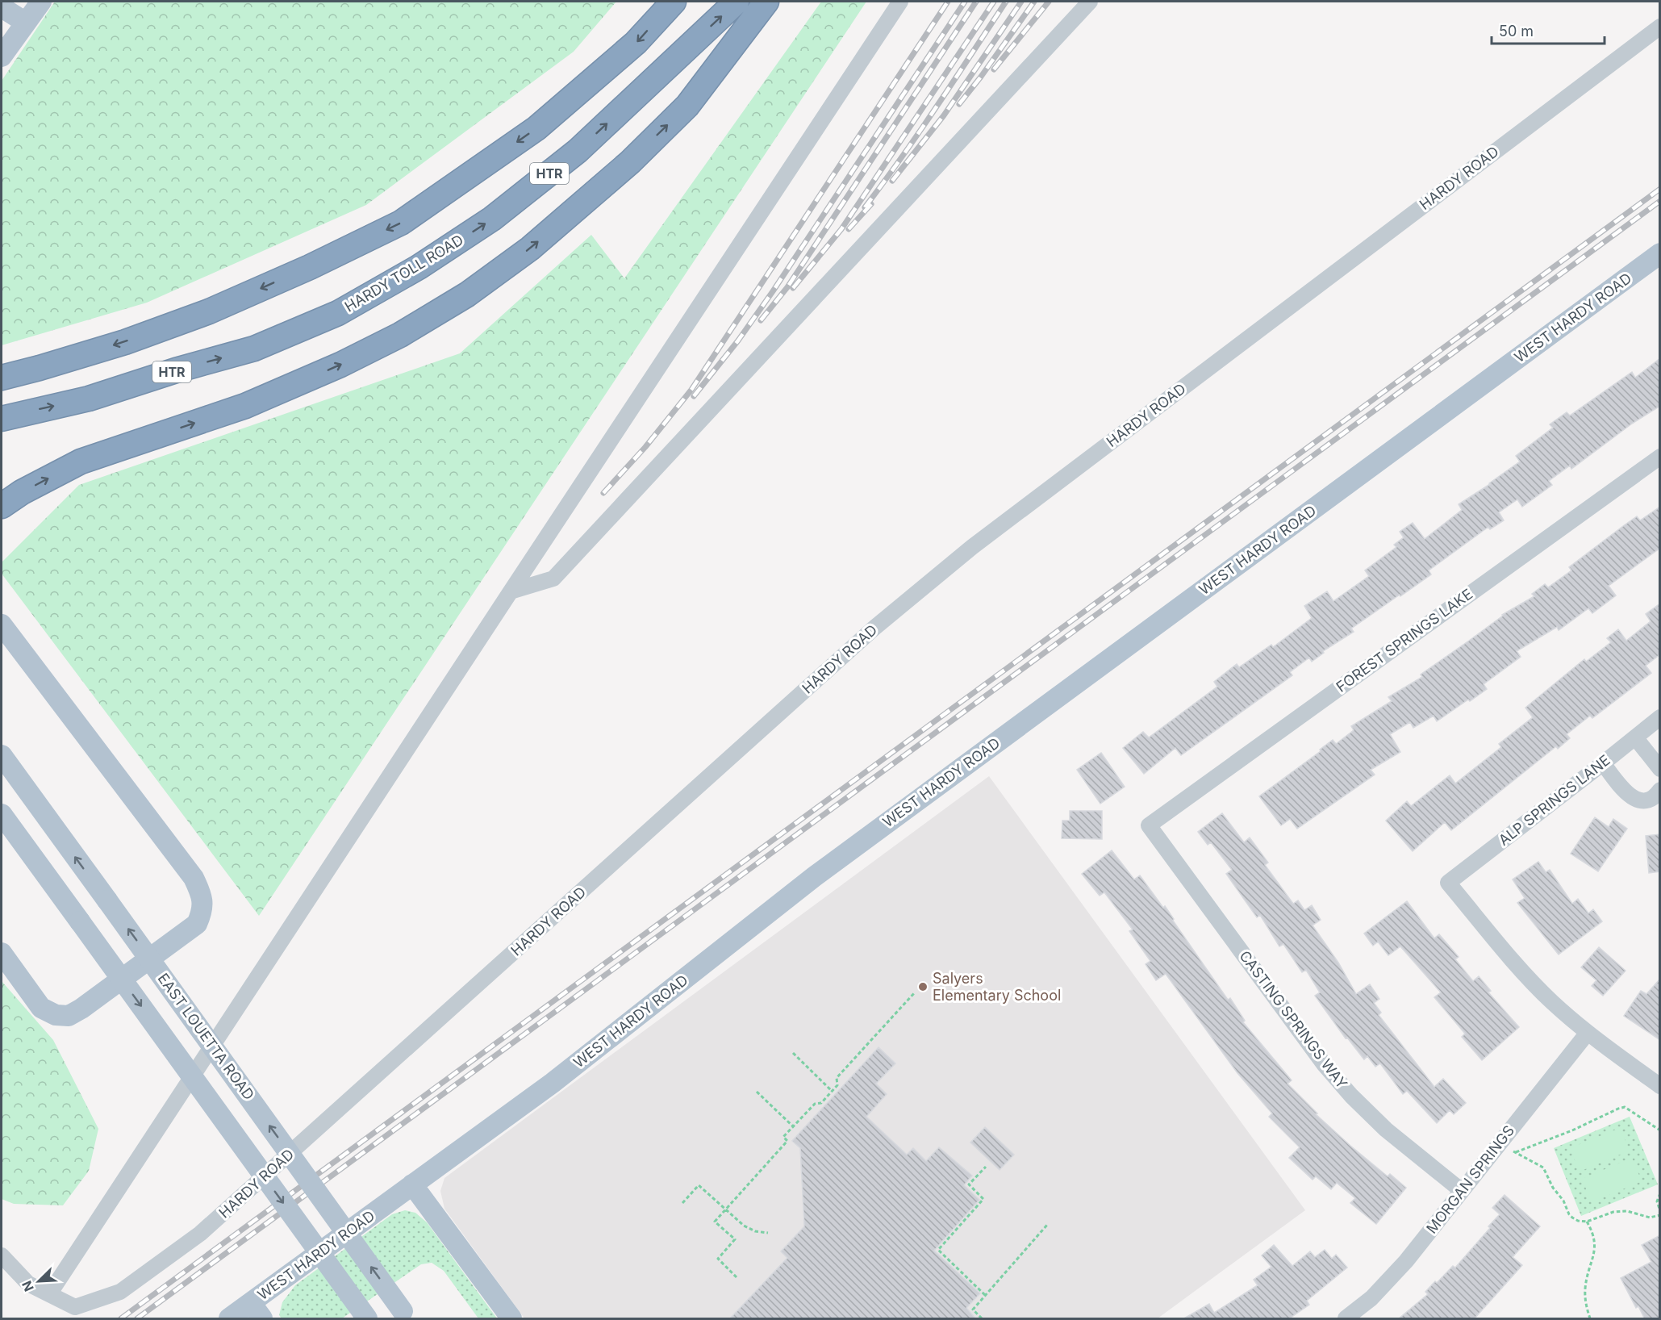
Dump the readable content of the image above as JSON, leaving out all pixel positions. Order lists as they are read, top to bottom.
{
  "streets": {
    "highway": ["HTR", "HARDY TOLL ROAD"],
    "main road": ["WEST HARDY ROAD", "EAST LOUETTA ROAD"],
    "street": [
      "HARDY ROAD",
      "FOREST SPRINGS LAKE",
      "ALP SPRINGS LANE",
      "CASTING SPRINGS WAY",
      "MORGAN SPRINGS"
    ]
  },
  "crossings": [
    ["FOREST SPRINGS LAKE", "CASTING SPRINGS WAY"],
    ["ALP SPRINGS LANE", "MORGAN SPRINGS"],
    ["CASTING SPRINGS WAY", "MORGAN SPRINGS"]
  ],
  "places": ["Salyers Elementary School"],
  "scale_bar": "50 m",
  "north": "bottom left"
}
